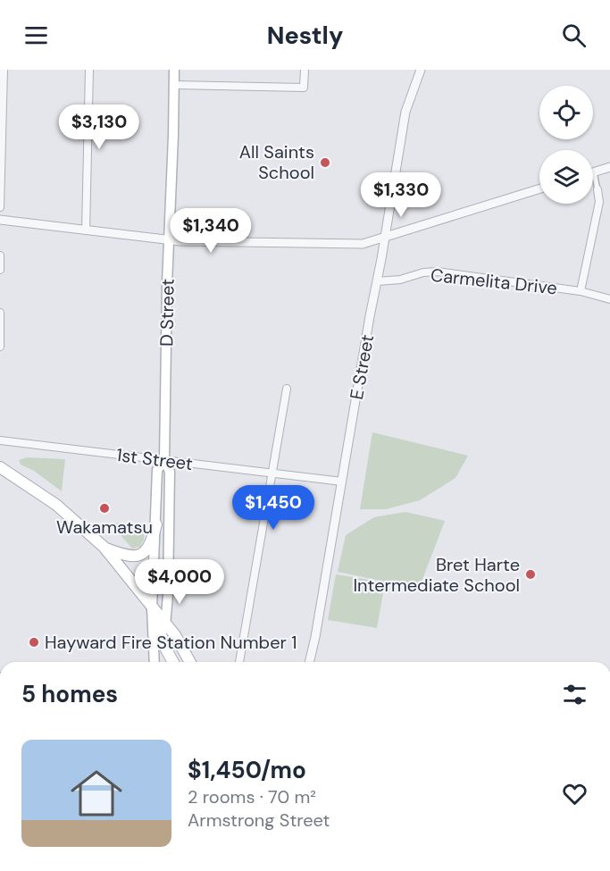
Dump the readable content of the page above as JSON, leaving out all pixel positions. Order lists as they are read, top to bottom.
{
  "streets": {
    "main road": ["D Street"],
    "street": ["Carmelita Drive", "E Street", "1st Street"]
  },
  "crossings": [
    ["Carmelita Drive", "E Street"],
    ["D Street", "1st Street"],
    ["E Street", "1st Street"]
  ],
  "places": [
    "All Saints School",
    "Wakamatsu",
    "Bret Harte Intermediate School",
    "Hayward Fire Station Number 1"
  ],
  "page": {
    "header": "Nestly",
    "price": [
      "$3,130",
      "$1,330",
      "$1,340",
      "$1,450",
      "$4,000"
    ],
    "heading": "5 homes",
    "list": [
      {
        "name": "$1,450/mo",
        "note": "2 rooms · 70 m² · Armstrong Street"
      }
    ]
  }
}
